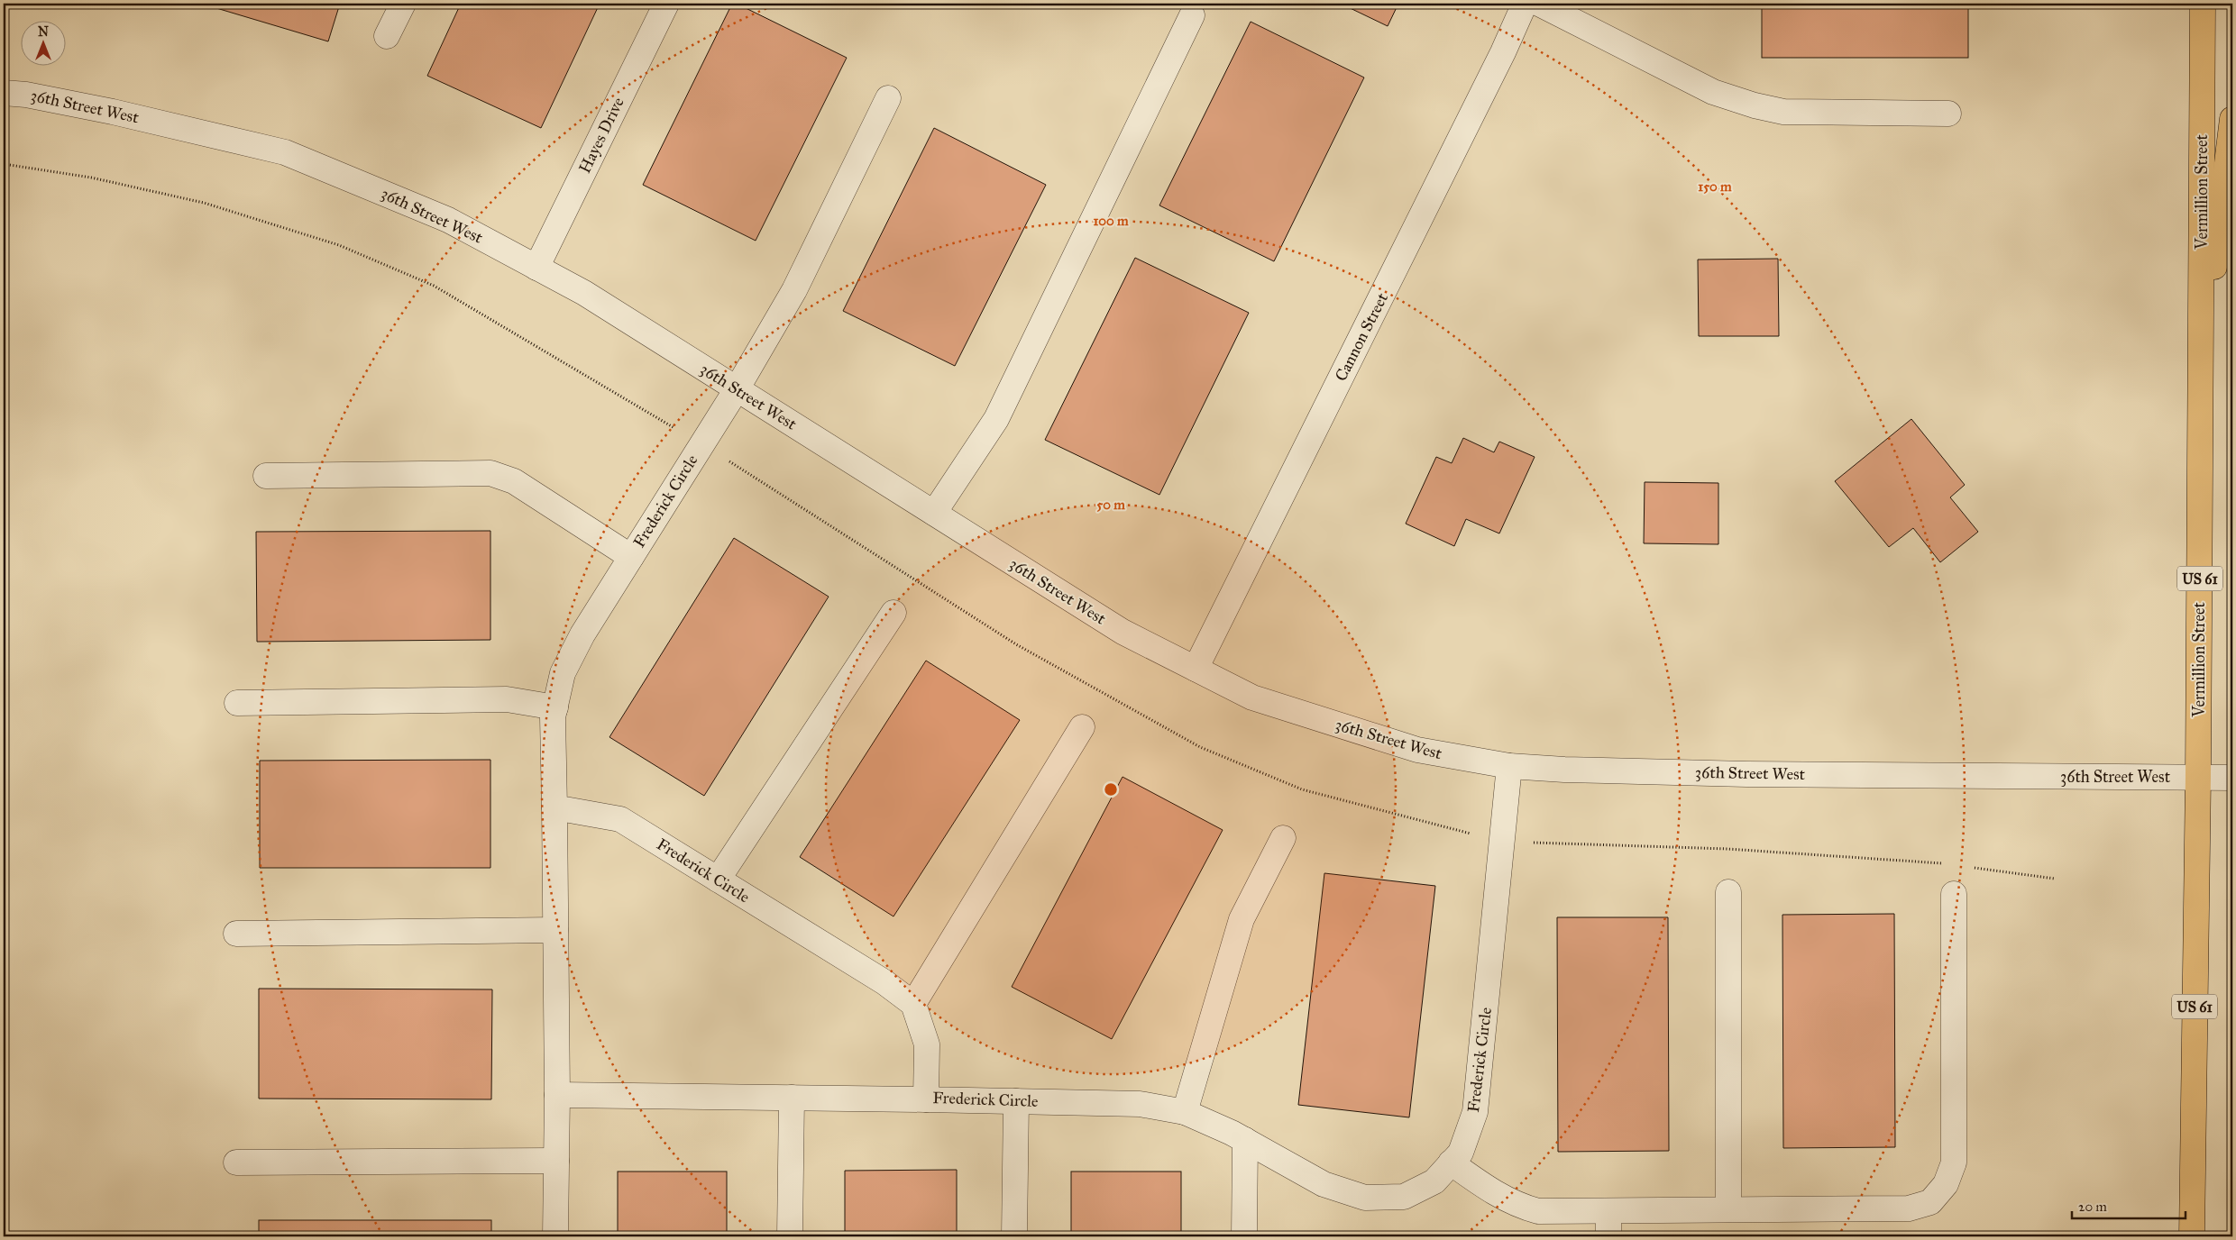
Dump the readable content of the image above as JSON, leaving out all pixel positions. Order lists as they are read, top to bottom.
{
  "streets": {
    "highway": ["Vermillion Street", "US 61"],
    "street": [
      "36th Street West",
      "Hayes Drive",
      "Cannon Street",
      "Frederick Circle"
    ]
  },
  "crossings": [
    ["36th Street West", "Hayes Drive"],
    ["36th Street West", "Vermillion Street"],
    ["36th Street West", "Cannon Street"],
    ["36th Street West", "Frederick Circle"],
    ["36th Street West", "US 61"],
    ["Vermillion Street", "US 61"]
  ],
  "scale_bar": "20 m",
  "north": "top",
  "rings": ["150 m", "100 m", "50 m"]
}
